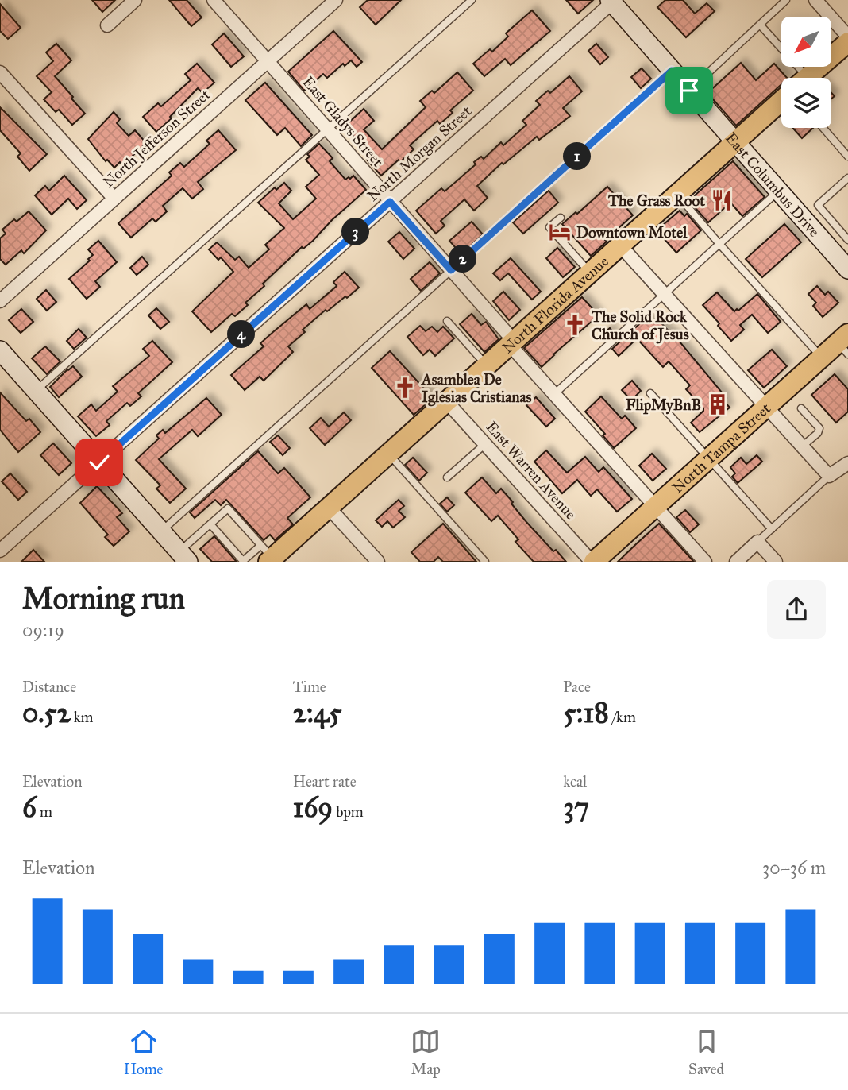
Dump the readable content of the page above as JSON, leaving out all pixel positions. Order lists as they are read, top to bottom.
{
  "streets": {
    "main road": ["East Columbus Drive", "North Florida Avenue", "North Tampa Street"],
    "street": [
      "East Gladys Street",
      "North Jefferson Street",
      "North Morgan Street",
      "East Warren Avenue"
    ]
  },
  "crossings": [
    ["East Gladys Street", "North Jefferson Street"],
    ["East Gladys Street", "North Morgan Street"],
    ["East Gladys Street", "North Florida Avenue"],
    ["East Gladys Street", "North Tampa Street"],
    ["North Morgan Street", "East Columbus Drive"],
    ["East Columbus Drive", "North Florida Avenue"],
    ["North Florida Avenue", "East Warren Avenue"],
    ["North Tampa Street", "East Warren Avenue"]
  ],
  "places": {
    "restaurant": ["The Grass Root"],
    "hotel": ["Downtown Motel"],
    "church": ["The Solid Rock Church of Jesus", "Asamblea De Iglesias Cristianas"],
    "building": ["FlipMyBnB"]
  },
  "north": "bottom left",
  "page": {
    "pins": [
      "1",
      "3",
      "2",
      "4"
    ],
    "heading": ["Morning run", "09:19"],
    "stats": [
      ["Distance", "0.52 km"],
      ["Time", "2:45"],
      ["Pace", "5:18 /km"],
      ["Elevation", "6 m"],
      ["Heart rate", "169 bpm"],
      ["kcal", "37"]
    ],
    "chart": ["Elevation", "30–36 m"],
    "tabs": ["Home", "Map", "Saved"]
  }
}
